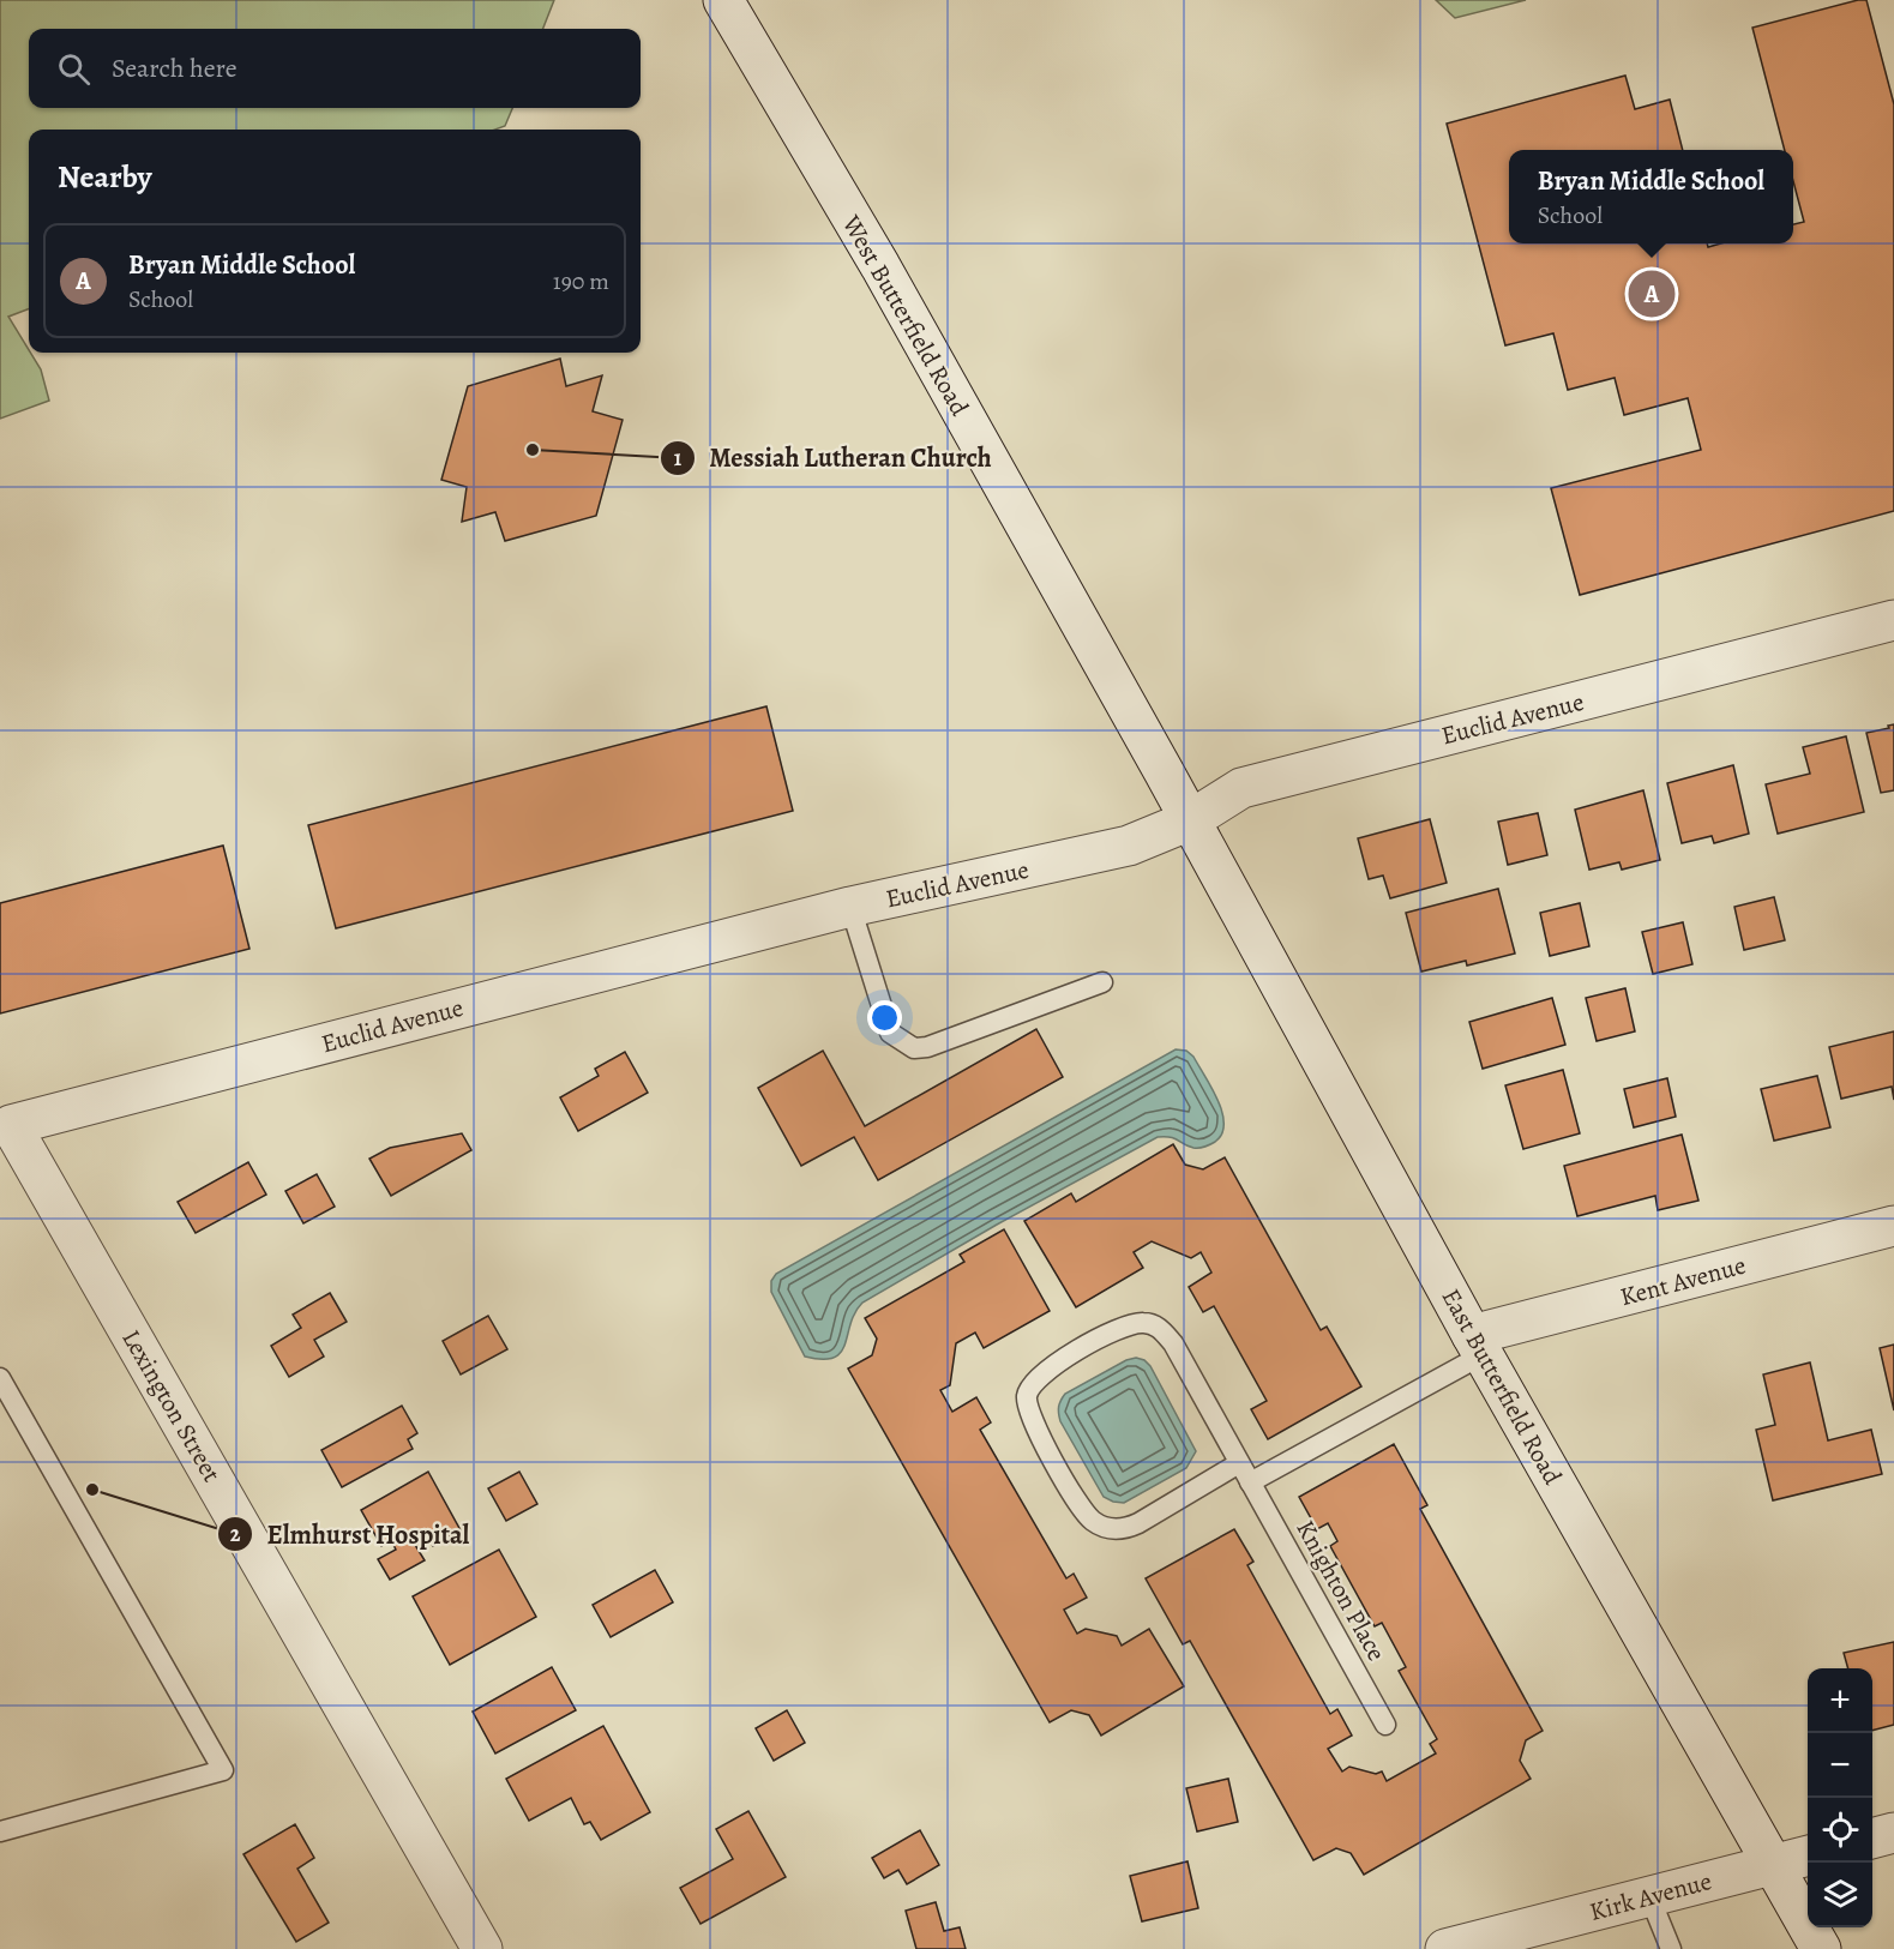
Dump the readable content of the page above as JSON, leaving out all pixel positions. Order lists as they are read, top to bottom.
{
  "streets": {
    "street": [
      "West Butterfield Road",
      "Euclid Avenue",
      "Kent Avenue",
      "East Butterfield Road",
      "Lexington Street",
      "Kirk Avenue"
    ],
    "lane": ["Knighton Place"]
  },
  "crossings": [
    ["West Butterfield Road", "Euclid Avenue"],
    ["West Butterfield Road", "East Butterfield Road"],
    ["Euclid Avenue", "East Butterfield Road"],
    ["Euclid Avenue", "Lexington Street"],
    ["Kent Avenue", "East Butterfield Road"],
    ["East Butterfield Road", "Kirk Avenue"]
  ],
  "places": ["Messiah Lutheran Church", "Elmhurst Hospital"],
  "page": {
    "search": "Search here",
    "heading": "Nearby",
    "popup": ["Bryan Middle School", "School"],
    "list": [
      {
        "mark": "A",
        "name": "Bryan Middle School",
        "note": "School",
        "value": "190 m"
      }
    ],
    "pins": "A",
    "map_buttons": ["+", "−"]
  }
}
